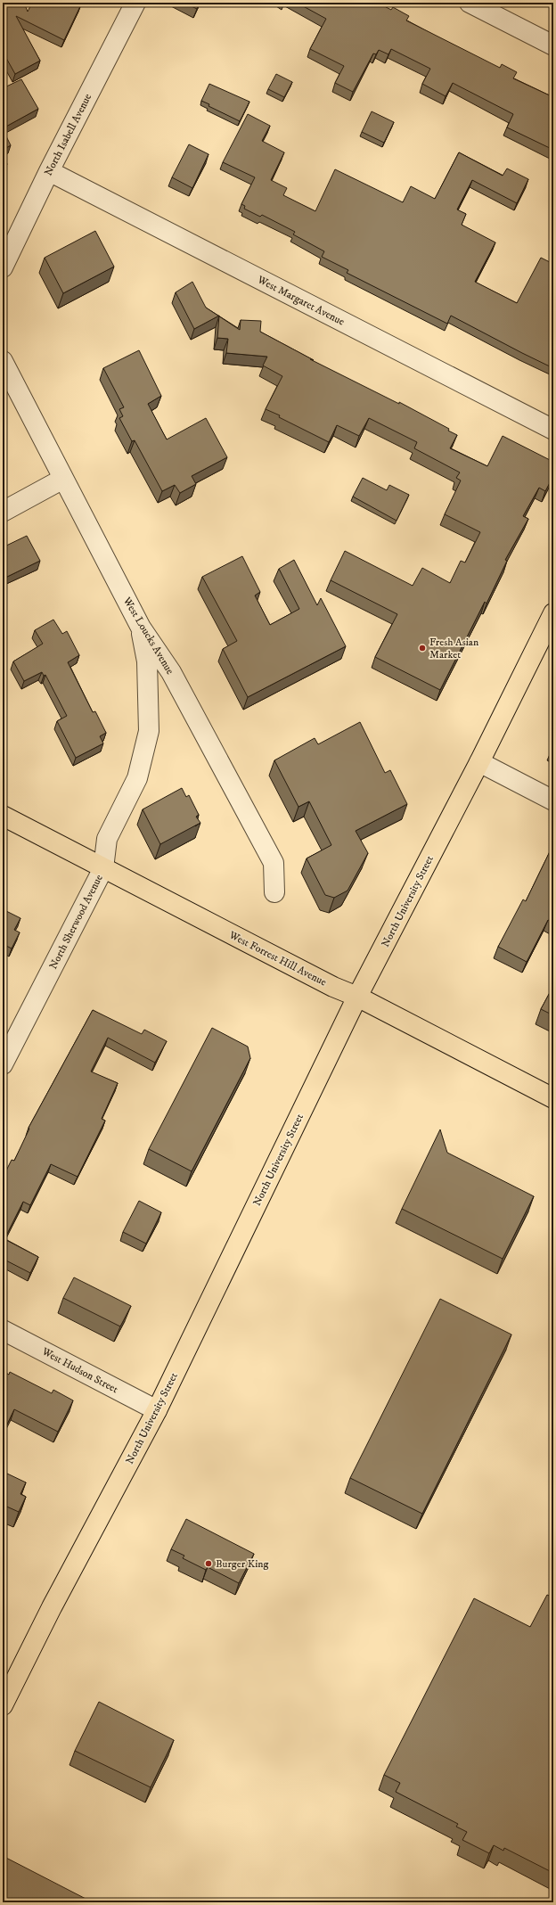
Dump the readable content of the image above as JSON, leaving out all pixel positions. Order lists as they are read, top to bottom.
{
  "streets": {
    "main road": ["North University Street", "West Forrest Hill Avenue"],
    "street": [
      "North Isabell Avenue",
      "West Margaret Avenue",
      "West Loucks Avenue",
      "North Sherwood Avenue",
      "West Hudson Street"
    ]
  },
  "crossings": [
    ["North Isabell Avenue", "West Margaret Avenue"],
    ["West Loucks Avenue", "North Sherwood Avenue"],
    ["North University Street", "West Forrest Hill Avenue"],
    ["North University Street", "West Hudson Street"],
    ["North Sherwood Avenue", "West Forrest Hill Avenue"]
  ],
  "places": ["Fresh Asian Market", "Burger King"]
}
